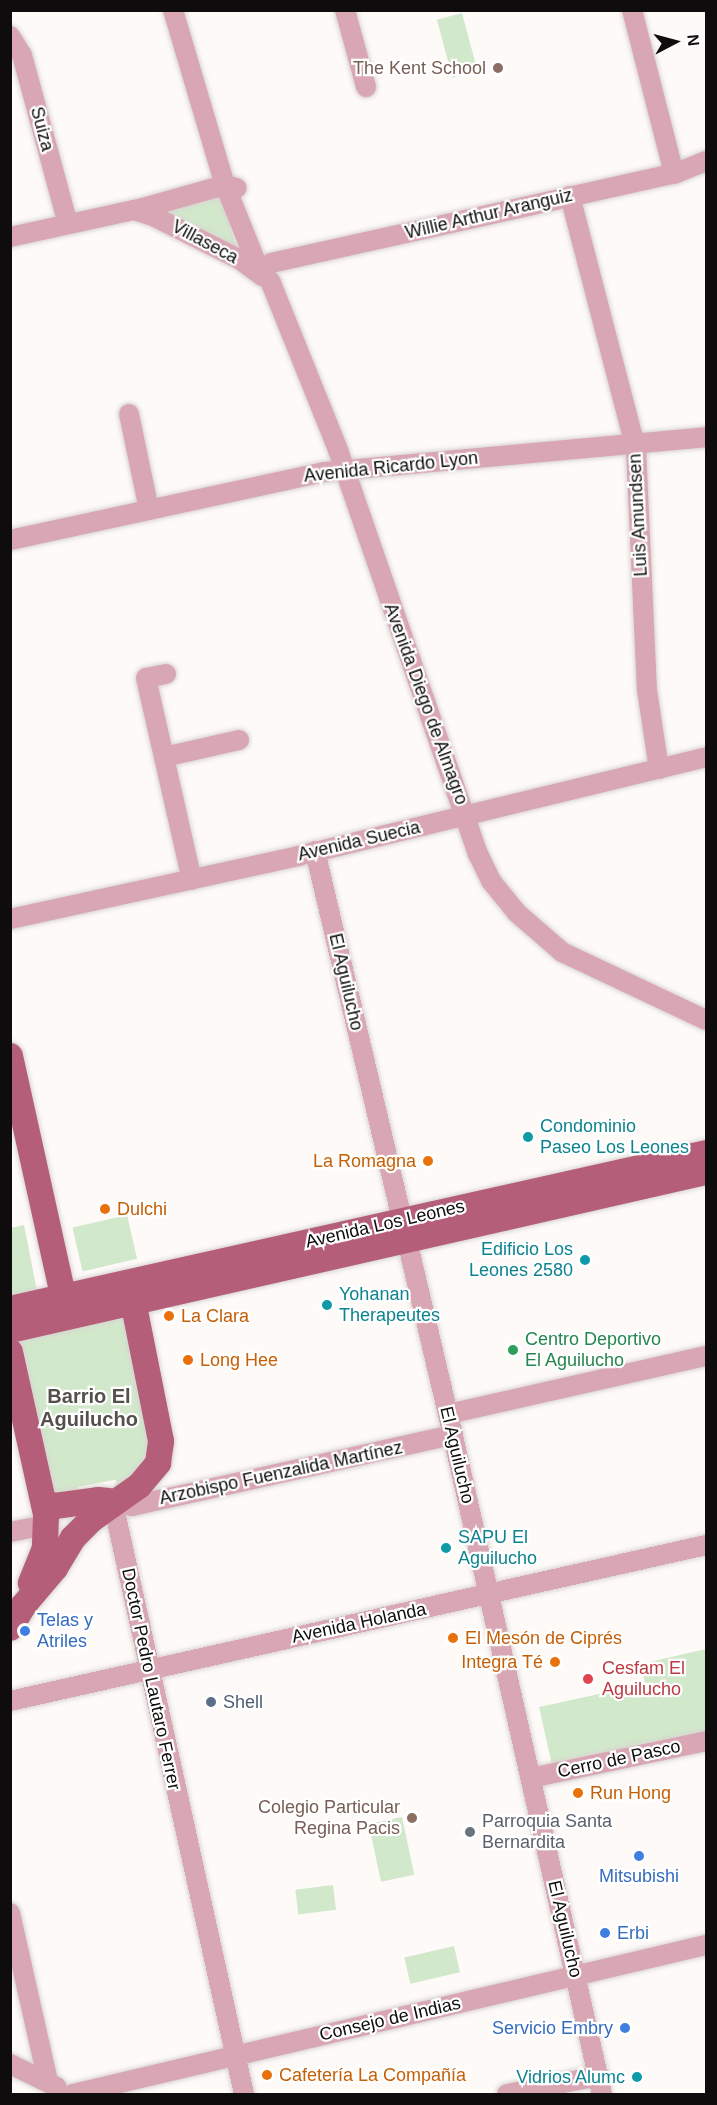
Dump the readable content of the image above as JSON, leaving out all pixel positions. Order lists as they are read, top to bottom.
{
  "streets": {
    "main road": ["Avenida Los Leones"],
    "street": [
      "Suiza",
      "Willie Arthur Aranguiz",
      "Villaseca",
      "Avenida Ricardo Lyon",
      "Luis Amundsen",
      "Avenida Diego de Almagro",
      "Avenida Suecia",
      "El Aguilucho",
      "Arzobispo Fuenzalida Martínez",
      "Avenida Holanda",
      "Doctor Pedro Lautaro Ferrer",
      "Cerro de Pasco",
      "Consejo de Indias"
    ]
  },
  "crossings": [
    ["Suiza", "Villaseca"],
    ["Willie Arthur Aranguiz", "Luis Amundsen"],
    ["Willie Arthur Aranguiz", "Avenida Diego de Almagro"],
    ["Villaseca", "Avenida Diego de Almagro"],
    ["Avenida Ricardo Lyon", "Luis Amundsen"],
    ["Avenida Ricardo Lyon", "Avenida Diego de Almagro"],
    ["Luis Amundsen", "Avenida Suecia"],
    ["Avenida Diego de Almagro", "Avenida Suecia"],
    ["Avenida Suecia", "El Aguilucho"],
    ["El Aguilucho", "Avenida Los Leones"],
    ["El Aguilucho", "Arzobispo Fuenzalida Martínez"],
    ["El Aguilucho", "Avenida Holanda"],
    ["El Aguilucho", "Cerro de Pasco"],
    ["El Aguilucho", "Consejo de Indias"],
    ["Arzobispo Fuenzalida Martínez", "Doctor Pedro Lautaro Ferrer"],
    ["Avenida Holanda", "Doctor Pedro Lautaro Ferrer"],
    ["Doctor Pedro Lautaro Ferrer", "Consejo de Indias"]
  ],
  "districts": ["Barrio El Aguilucho"],
  "places": [
    "The Kent School",
    "Condominio Paseo Los Leones",
    "La Romagna",
    "Dulchi",
    "Edificio Los Leones 2580",
    "Yohanan Therapeutes",
    "La Clara",
    "Centro Deportivo El Aguilucho",
    "Long Hee",
    "SAPU El Aguilucho",
    "Telas y Atriles",
    "El Mesón de Ciprés",
    "Integra Té",
    "Cesfam El Aguilucho",
    "Shell",
    "Run Hong",
    "Colegio Particular Regina Pacis",
    "Parroquia Santa Bernardita",
    "Mitsubishi",
    "Erbi",
    "Servicio Embry",
    "Cafetería La Compañía",
    "Vidrios Alumc"
  ],
  "north": "right"
}
